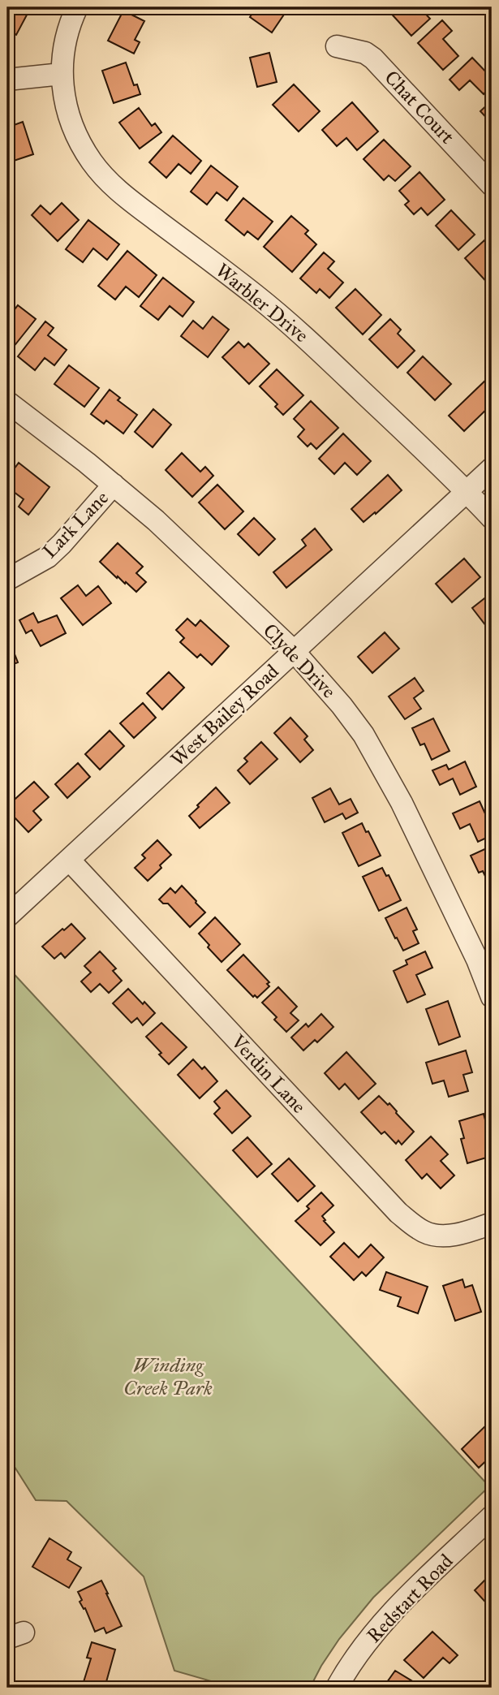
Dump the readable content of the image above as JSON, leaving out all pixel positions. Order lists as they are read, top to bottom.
{
  "streets": {
    "street": [
      "Chat Court",
      "Warbler Drive",
      "Lark Lane",
      "Clyde Drive",
      "West Bailey Road",
      "Verdin Lane",
      "Redstart Road"
    ]
  },
  "crossings": [
    ["Warbler Drive", "West Bailey Road"],
    ["Lark Lane", "Clyde Drive"],
    ["Clyde Drive", "West Bailey Road"],
    ["West Bailey Road", "Verdin Lane"]
  ],
  "parks": ["Winding Creek Park"]
}
